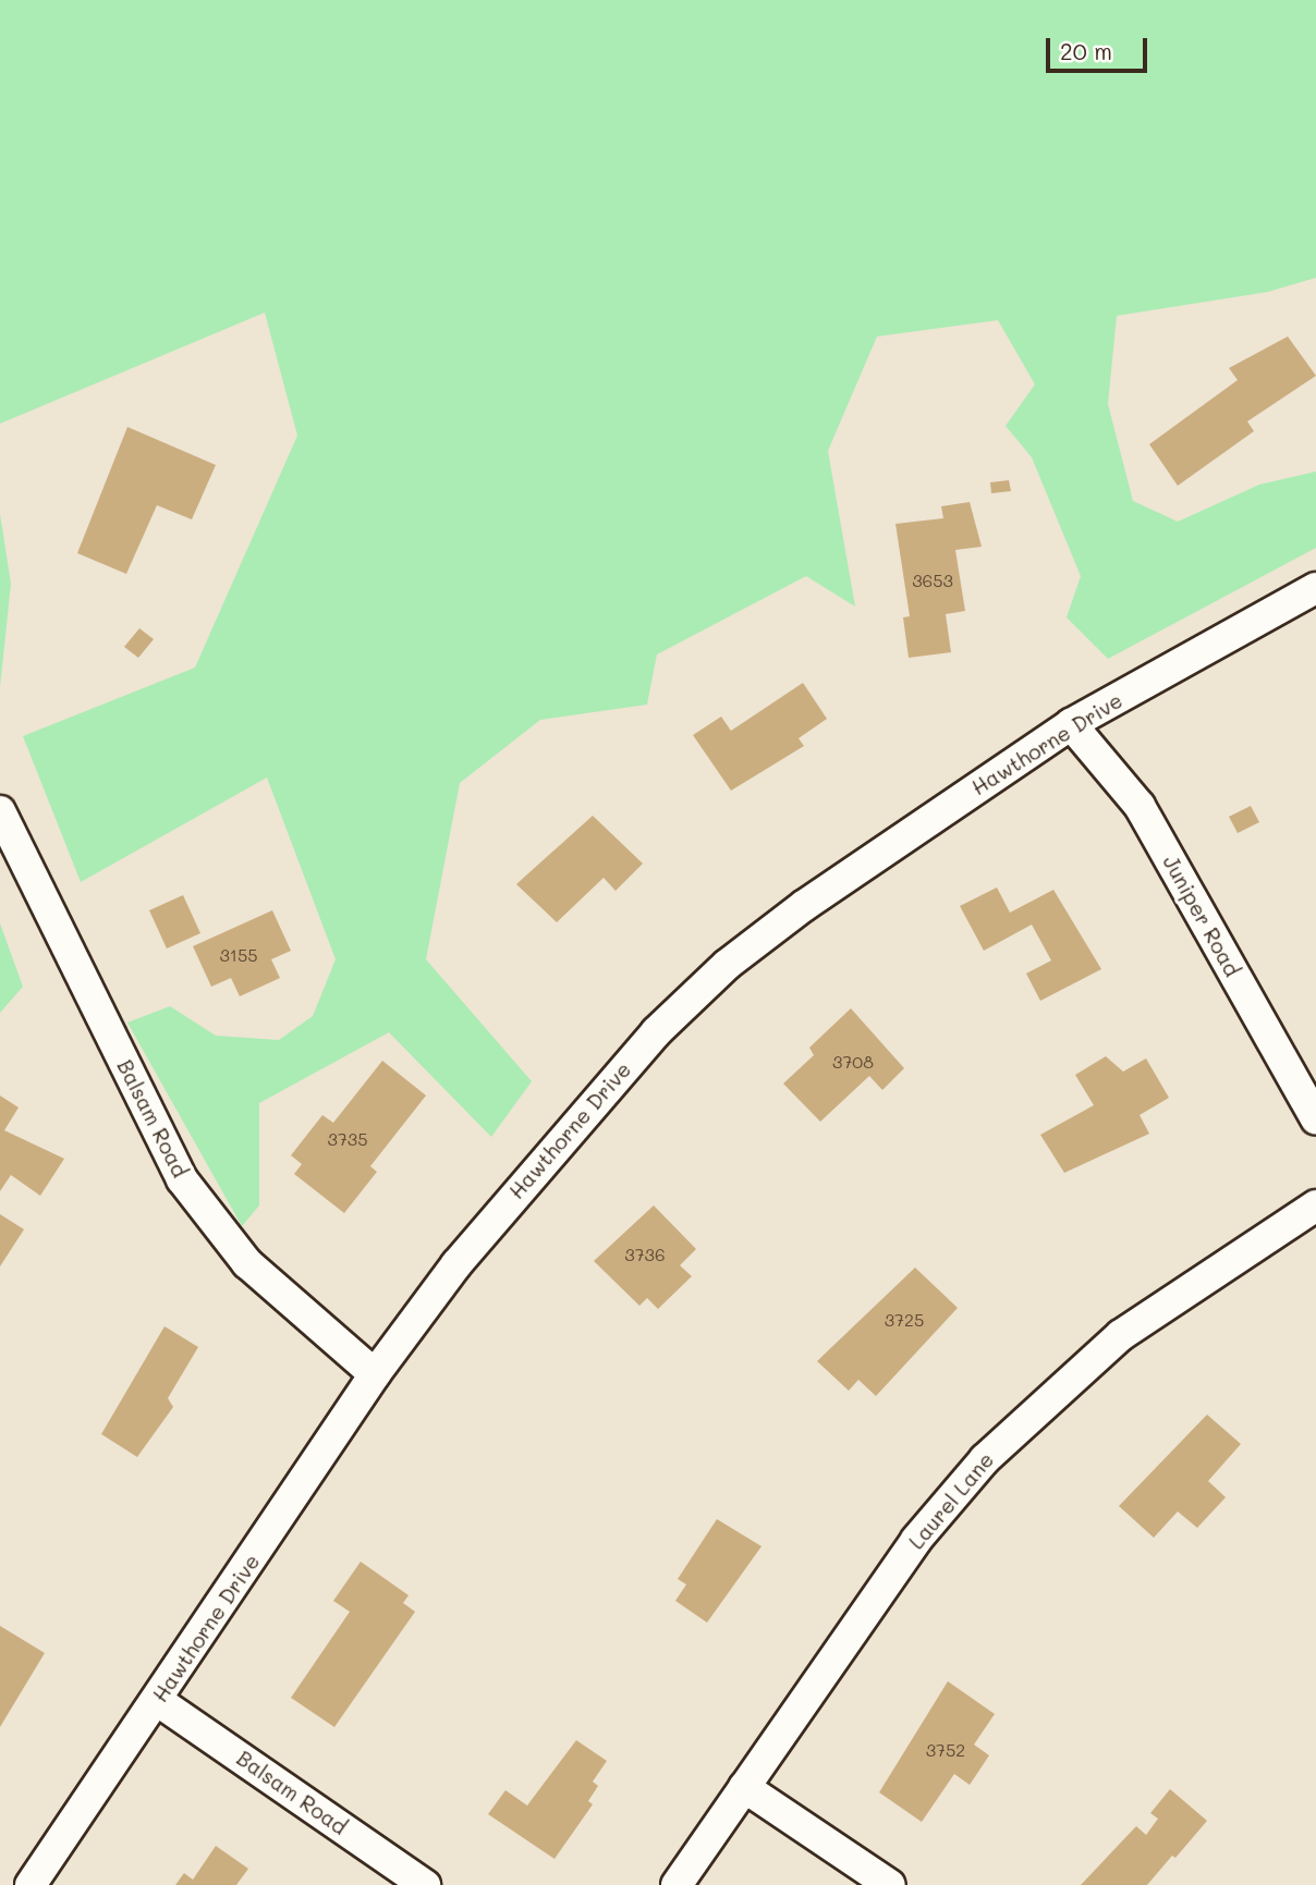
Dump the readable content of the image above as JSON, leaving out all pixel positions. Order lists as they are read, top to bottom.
{
  "streets": {
    "street": [
      "Hawthorne Drive",
      "Juniper Road",
      "Balsam Road",
      "Laurel Lane"
    ]
  },
  "crossings": [
    ["Hawthorne Drive", "Juniper Road"],
    ["Hawthorne Drive", "Balsam Road"]
  ],
  "house_numbers": [
    "3653",
    "3155",
    "3708",
    "3735",
    "3736",
    "3725",
    "3752"
  ],
  "scale_bar": "20 m"
}
